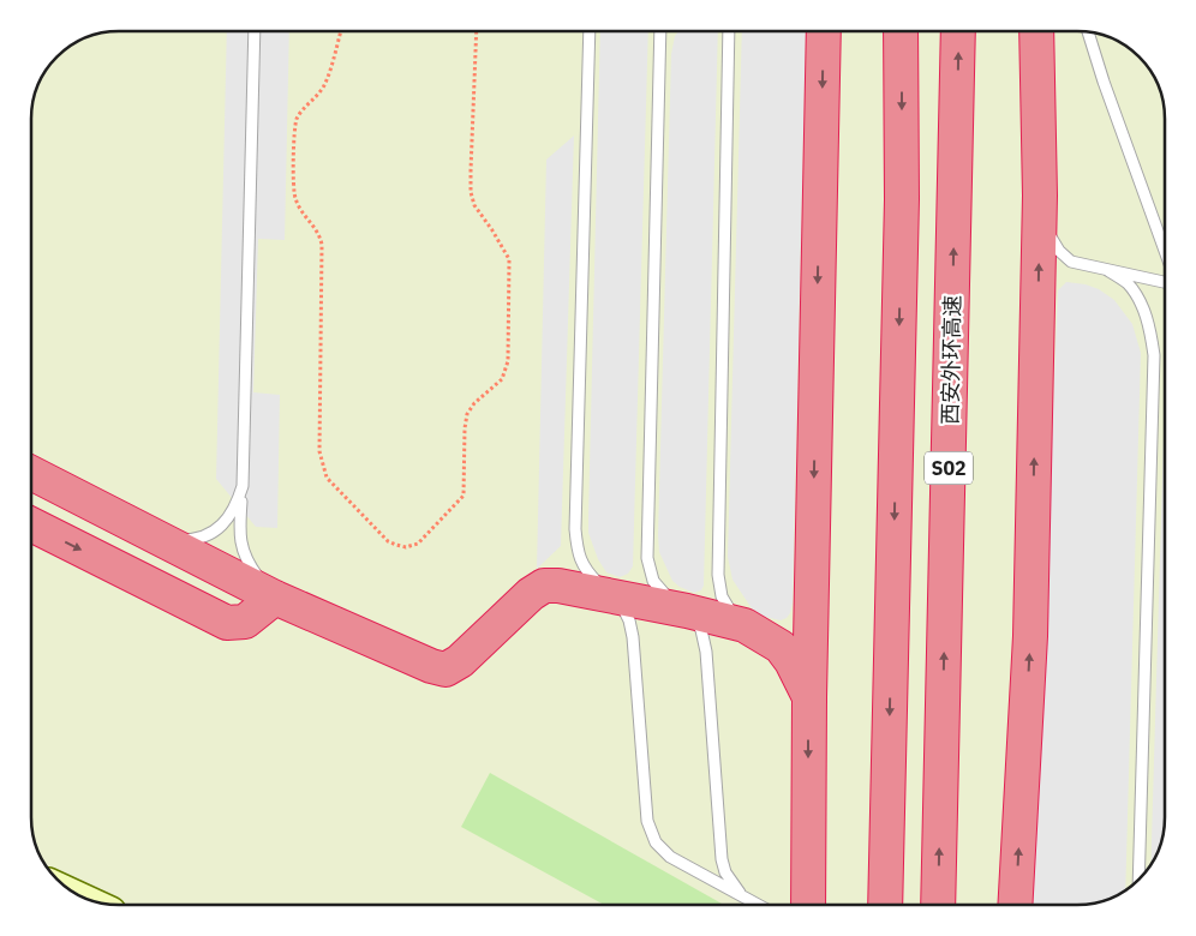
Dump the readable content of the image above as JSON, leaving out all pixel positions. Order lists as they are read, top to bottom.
{
  "streets": {
    "highway": ["西安外环高速", "S02"]
  }
}
